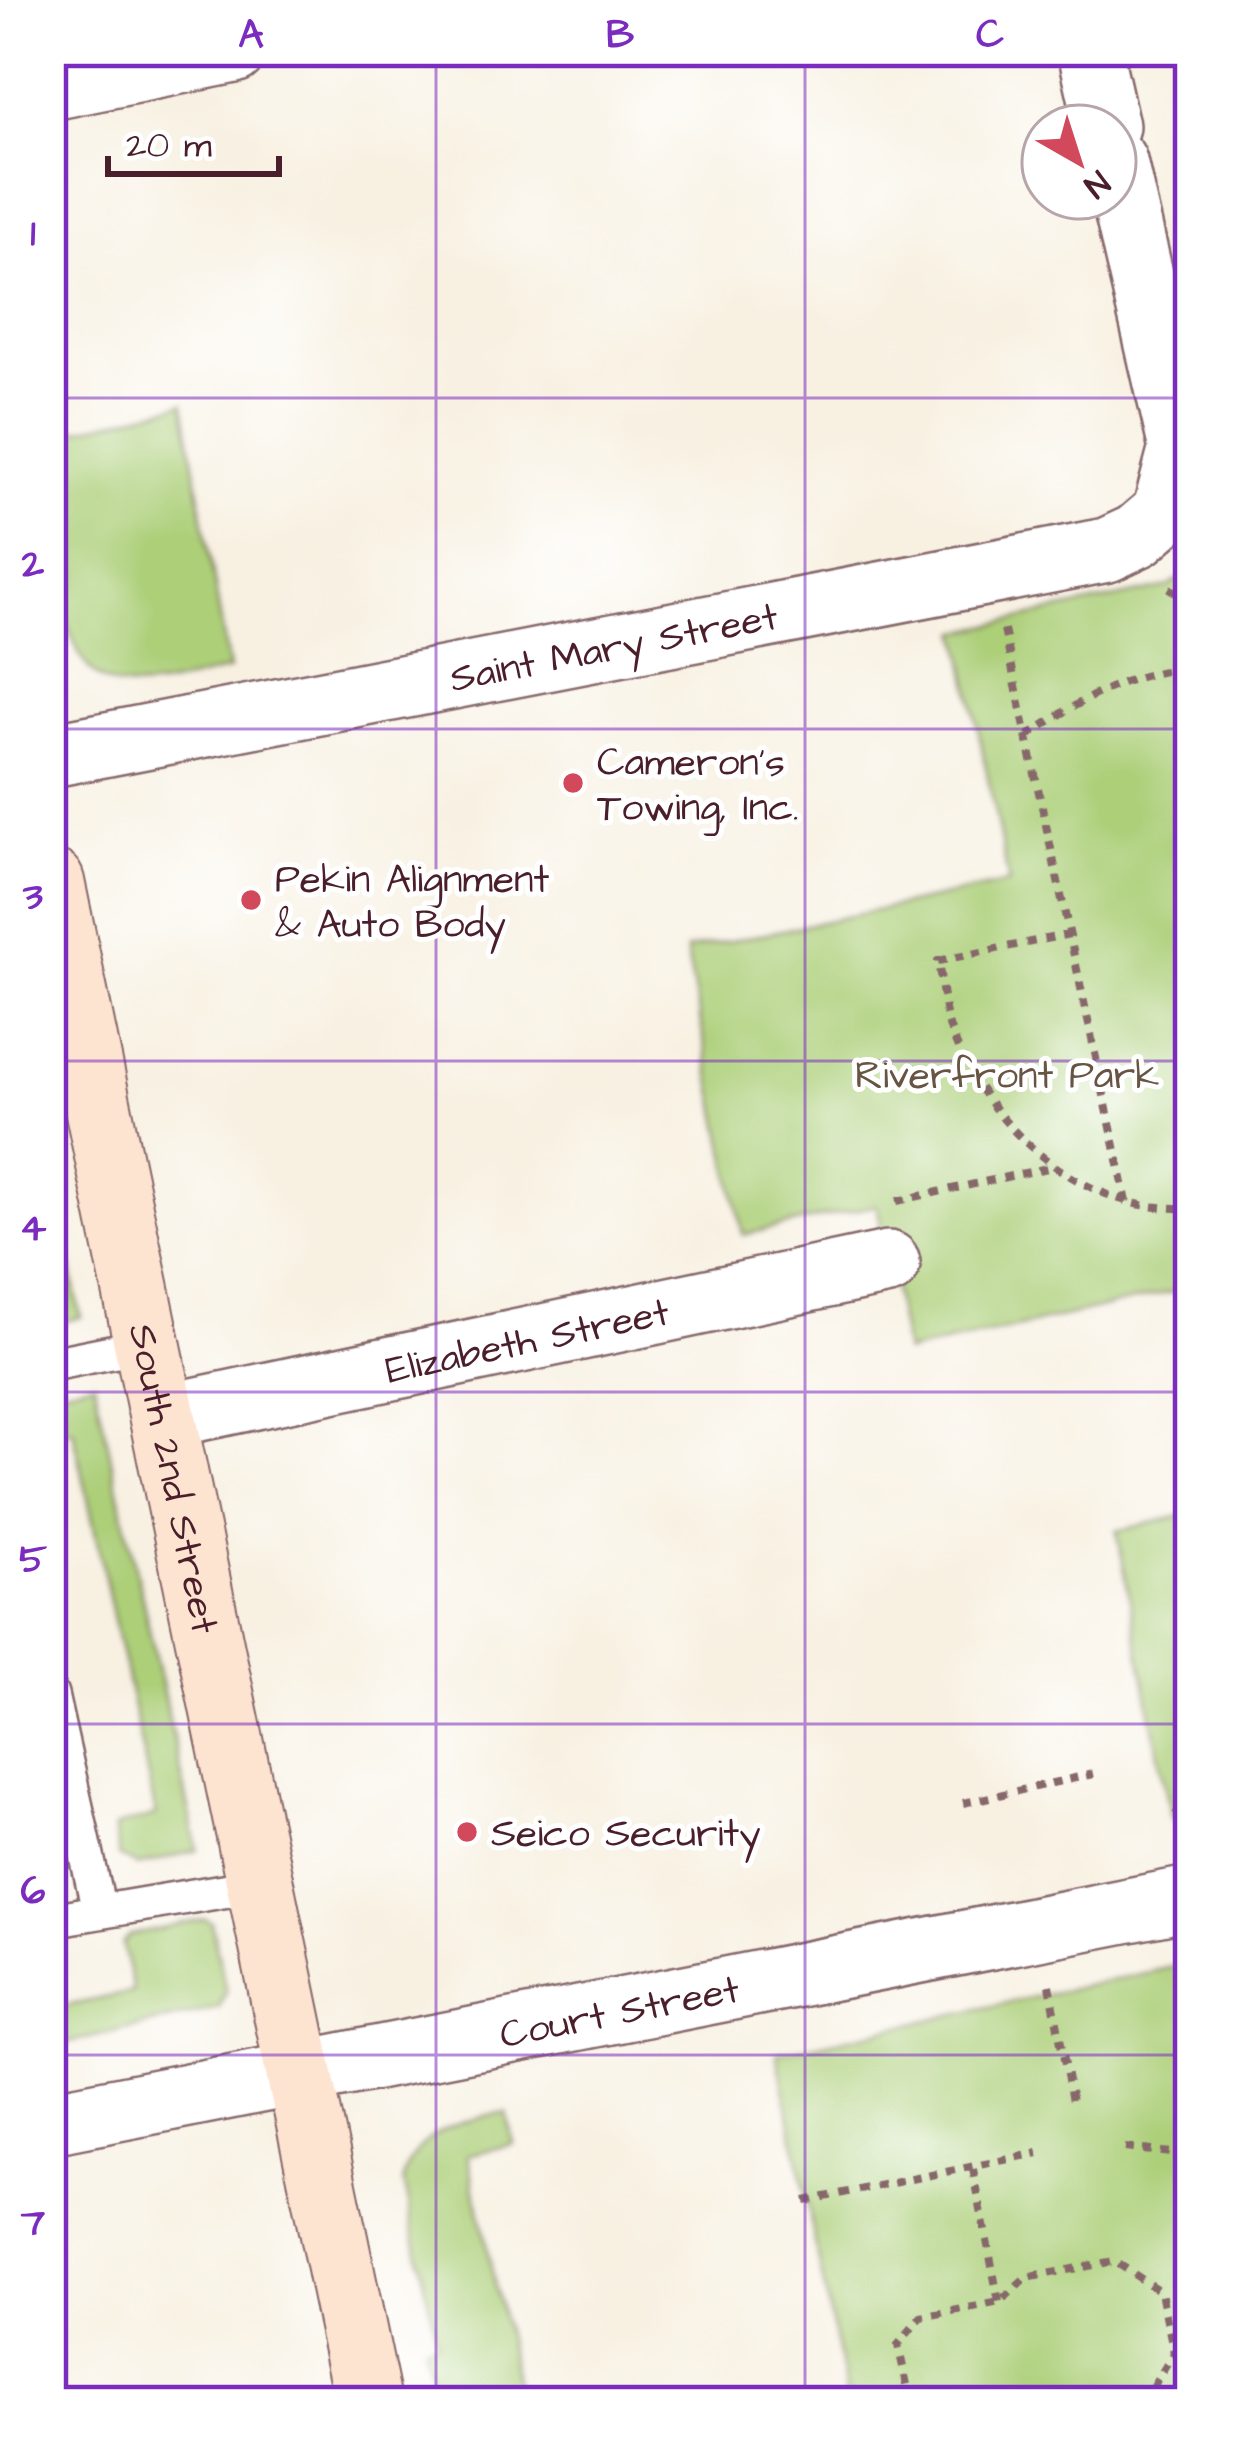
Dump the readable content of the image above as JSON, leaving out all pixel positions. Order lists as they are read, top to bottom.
{
  "streets": {
    "main road": ["South 2nd Street"],
    "street": ["Saint Mary Street", "Elizabeth Street", "Court Street"]
  },
  "crossings": [
    ["Elizabeth Street", "South 2nd Street"],
    ["South 2nd Street", "Court Street"]
  ],
  "parks": ["Riverfront Park"],
  "places": ["Cameron's Towing, Inc.", "Pekin Alignment & Auto Body", "Seico Security"],
  "scale_bar": "20 m",
  "north": "bottom right",
  "grid": {
    "columns": ["A", "B", "C"],
    "rows": [
      "1",
      "2",
      "3",
      "4",
      "5",
      "6",
      "7"
    ]
  }
}
